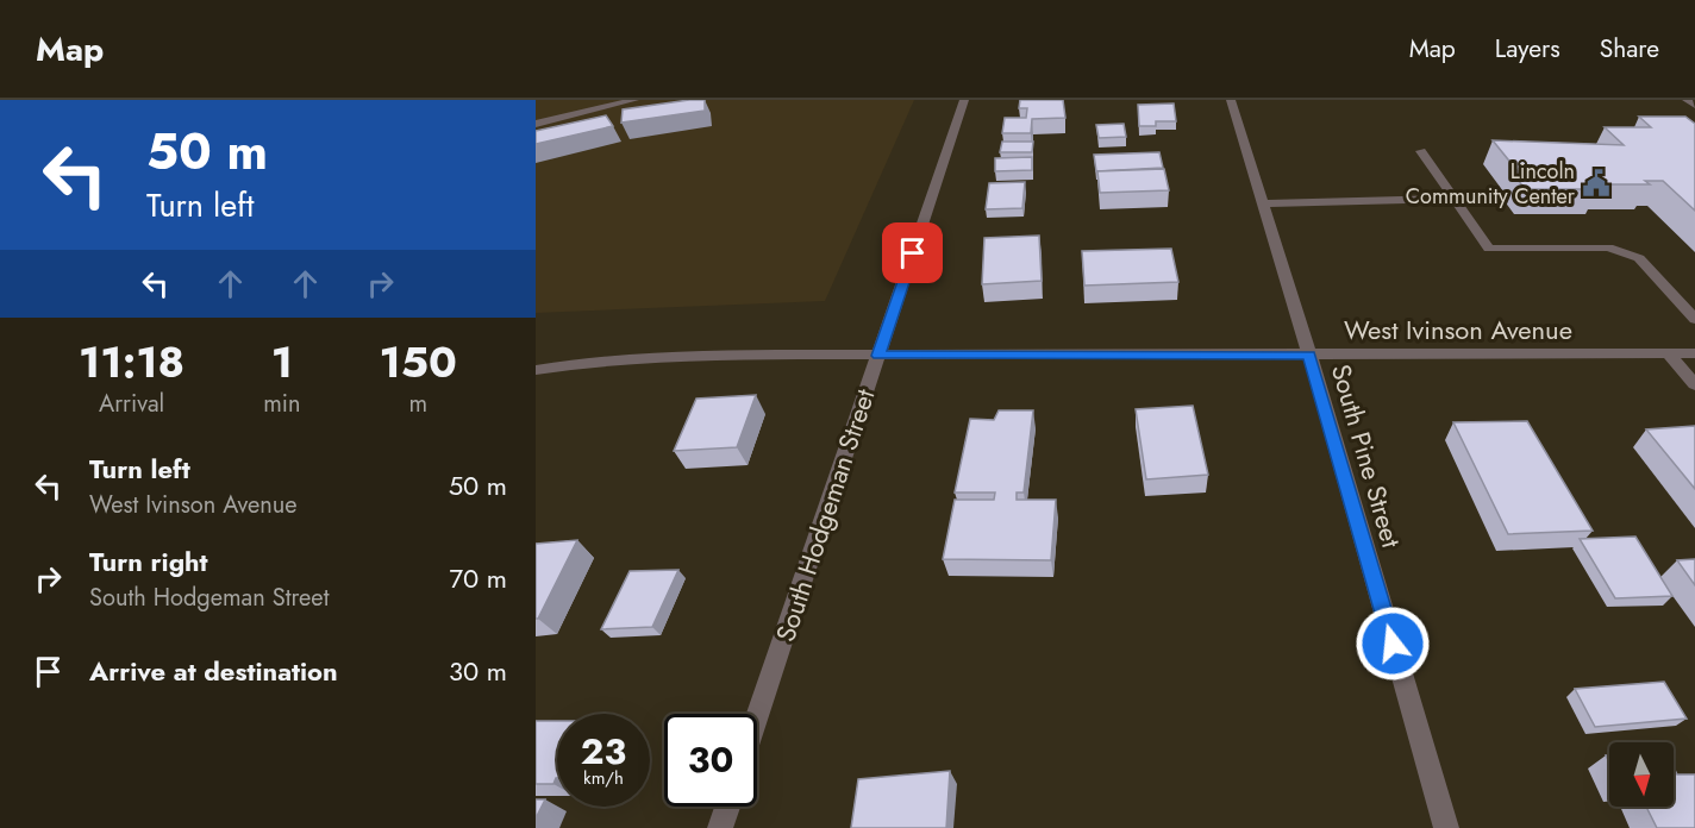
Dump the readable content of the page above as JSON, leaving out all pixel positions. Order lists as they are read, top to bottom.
{
  "streets": {
    "street": ["West Ivinson Avenue", "South Pine Street", "South Hodgeman Street"]
  },
  "crossings": [
    ["West Ivinson Avenue", "South Pine Street"],
    ["West Ivinson Avenue", "South Hodgeman Street"]
  ],
  "places": {
    "public building": ["Lincoln Community Center"]
  },
  "north": "bottom",
  "page": {
    "header": "Map",
    "nav": ["Map", "Layers", "Share"],
    "turn": ["50 m", "Turn left"],
    "eta": [
      "11:18",
      "Arrival",
      "1",
      "min",
      "150",
      "m"
    ],
    "list": [
      {
        "name": "Turn left",
        "note": "West Ivinson Avenue",
        "value": "50 m"
      },
      {
        "name": "Turn right",
        "note": "South Hodgeman Street",
        "value": "70 m"
      },
      {
        "name": "Arrive at destination",
        "value": "30 m"
      }
    ],
    "speed": "23 km/h",
    "limit": "30"
  }
}
